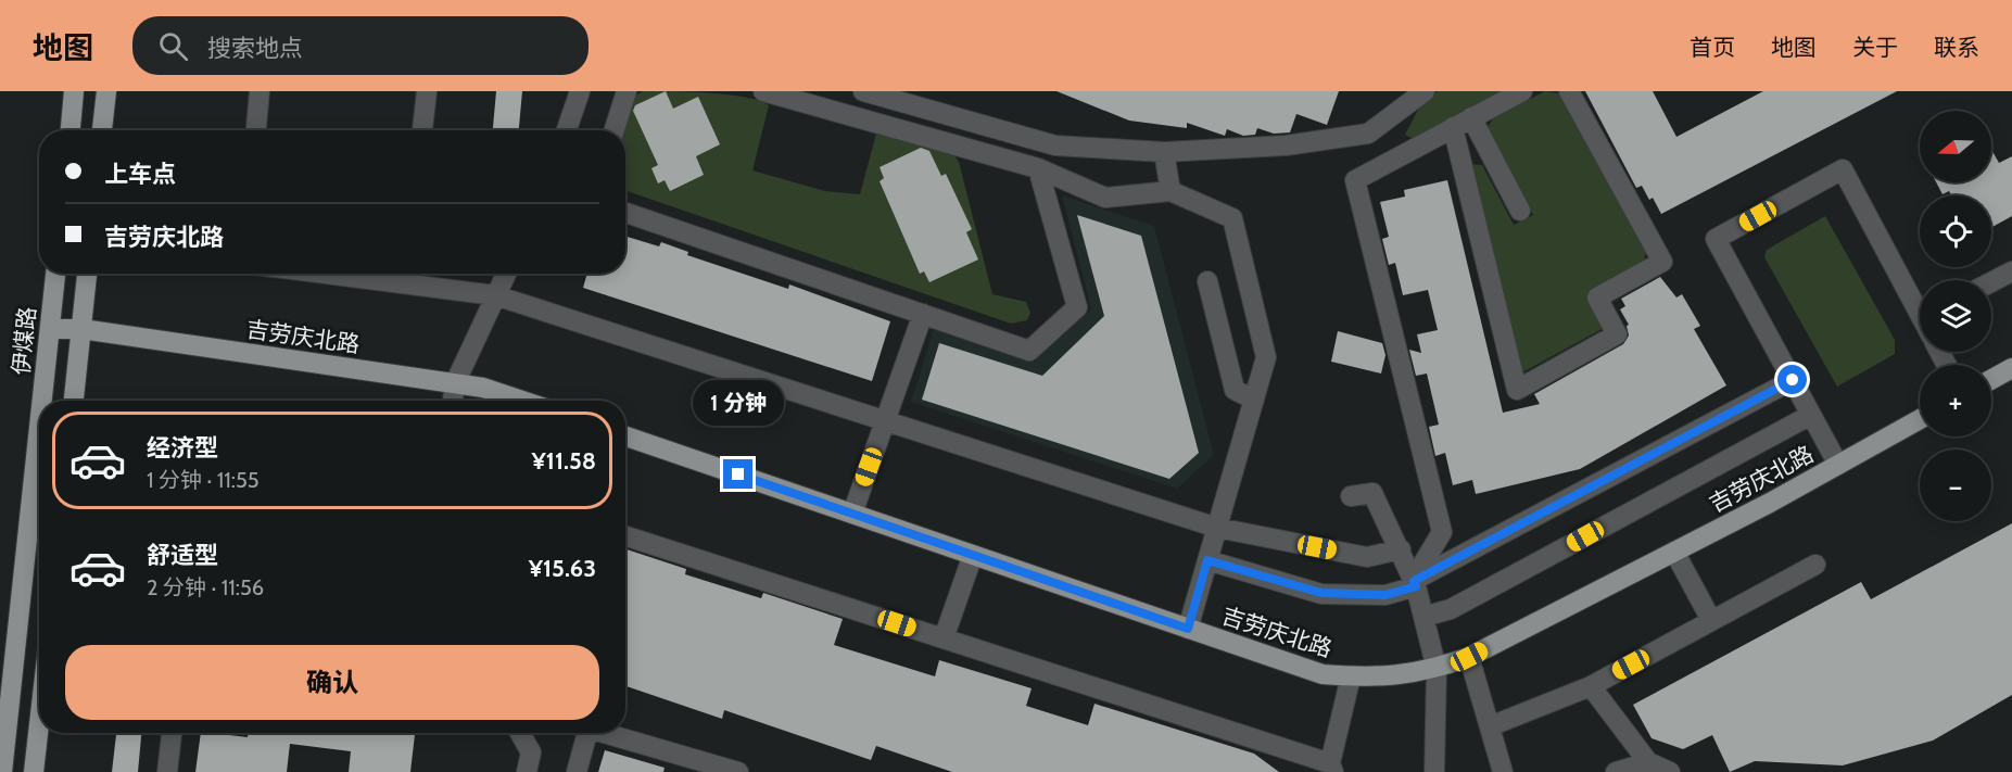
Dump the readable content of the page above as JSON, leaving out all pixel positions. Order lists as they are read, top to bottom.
{
  "streets": {
    "main road": ["吉劳庆北路", "伊煤路"]
  },
  "crossings": [
    ["吉劳庆北路", "伊煤路"]
  ],
  "north": "left",
  "page": {
    "header": "地图",
    "search": "搜索地点",
    "nav": [
      "首页",
      "地图",
      "关于",
      "联系"
    ],
    "map_buttons": ["+", "−"],
    "banner": ["上车点", "吉劳庆北路"],
    "bubble": "1 分钟",
    "list": [
      {
        "name": "经济型",
        "note": "1 分钟 · 11:55",
        "value": "¥11.58"
      },
      {
        "name": "舒适型",
        "note": "2 分钟 · 11:56",
        "value": "¥15.63"
      }
    ],
    "buttons": "确认"
  }
}
